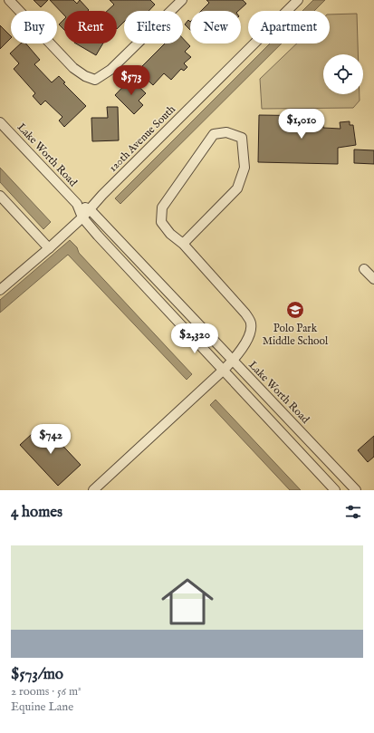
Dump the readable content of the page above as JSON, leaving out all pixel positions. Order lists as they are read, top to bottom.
{
  "streets": {
    "street": ["120th Avenue South", "Lake Worth Road"]
  },
  "crossings": [
    ["120th Avenue South", "Lake Worth Road"]
  ],
  "places": {
    "school or university": ["Polo Park Middle School"]
  },
  "page": {
    "chip": [
      "Buy",
      "Rent",
      "Filters",
      "New",
      "Apartment"
    ],
    "price": [
      "$573",
      "$1,010",
      "$2,320",
      "$742"
    ],
    "heading": "4 homes",
    "list": [
      {
        "name": "$573/mo",
        "note": "2 rooms · 56 m² · Equine Lane"
      }
    ]
  }
}
